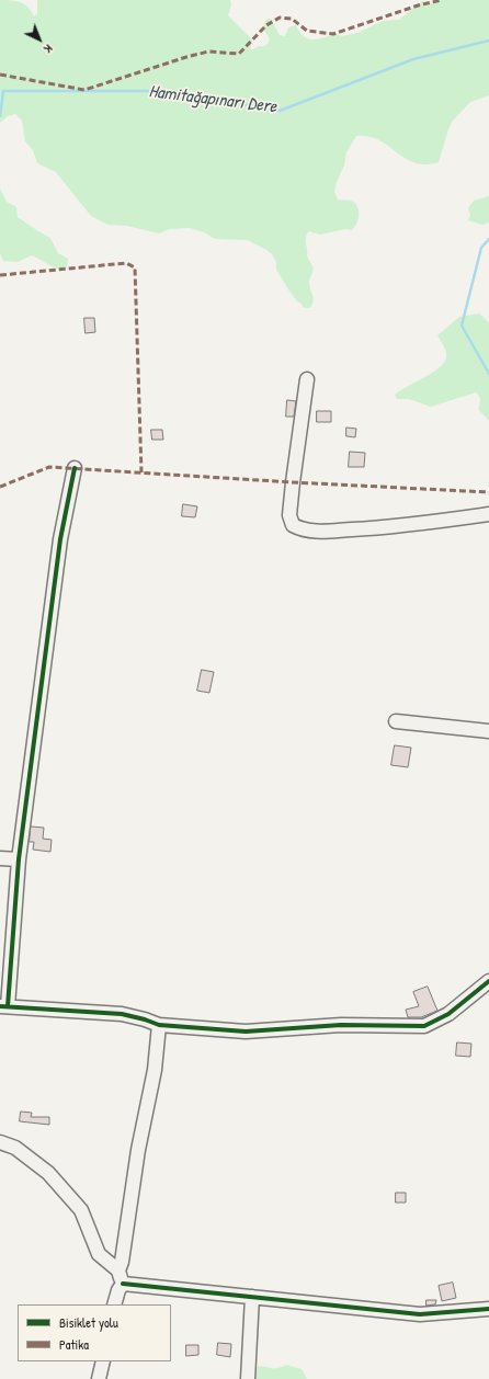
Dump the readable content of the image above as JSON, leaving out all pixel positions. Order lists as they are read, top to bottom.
{
  "water": ["Hamitağapınarı Dere"],
  "legend": ["Bisiklet yolu", "Patika"],
  "north": "bottom right"
}
